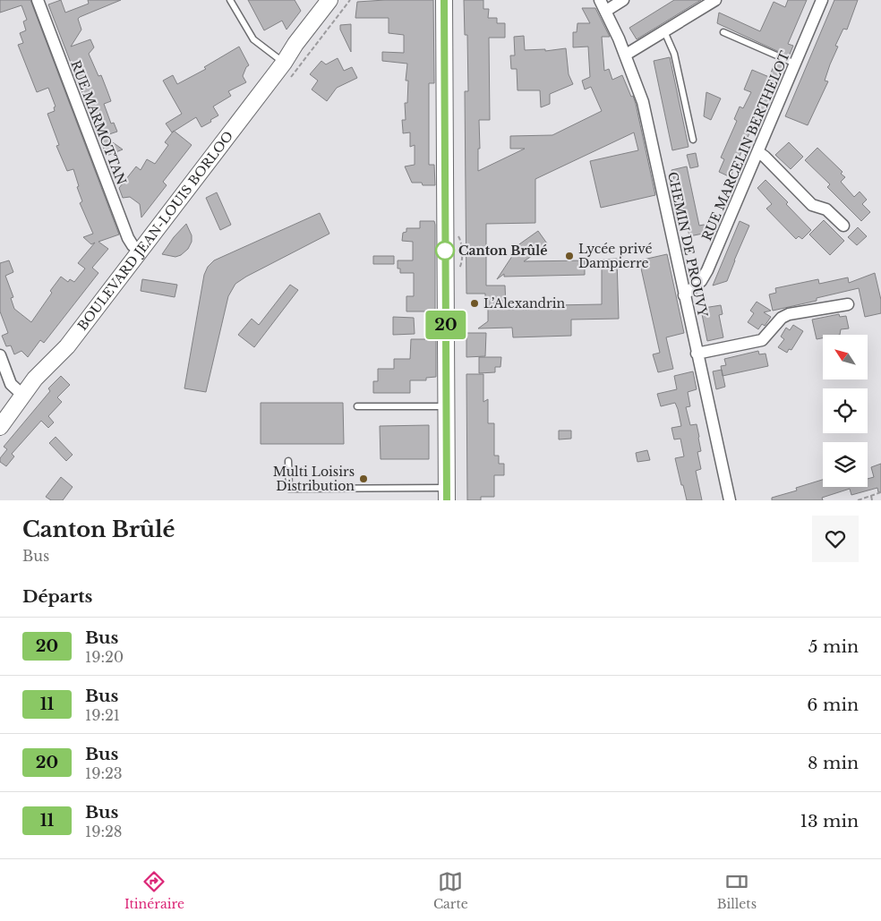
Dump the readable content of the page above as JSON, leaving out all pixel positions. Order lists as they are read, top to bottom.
{
  "streets": {
    "main road": ["BOULEVARD JEAN-LOUIS BORLOO"],
    "street": ["RUE MARMOTTAN", "RUE MARCELIN BERTHELOT", "CHEMIN DE PROUVY"]
  },
  "crossings": [
    ["RUE MARMOTTAN", "BOULEVARD JEAN-LOUIS BORLOO"],
    ["RUE MARCELIN BERTHELOT", "CHEMIN DE PROUVY"]
  ],
  "places": [
    "Canton Brûlé",
    "Lycée privé Dampierre",
    "L’Alexandrin",
    "Multi Loisirs Distribution"
  ],
  "lines": ["bus line 20"],
  "north": "top left",
  "page": {
    "on_map": "20",
    "heading": [
      ["Canton Brûlé", "Bus"],
      "Départs"
    ],
    "list": [
      {
        "mark": "20",
        "name": "Bus",
        "note": "19:20",
        "value": "5 min"
      },
      {
        "mark": "11",
        "name": "Bus",
        "note": "19:21",
        "value": "6 min"
      },
      {
        "mark": "20",
        "name": "Bus",
        "note": "19:23",
        "value": "8 min"
      },
      {
        "mark": "11",
        "name": "Bus",
        "note": "19:28",
        "value": "13 min"
      }
    ],
    "tabs": ["Itinéraire", "Carte", "Billets"]
  }
}
